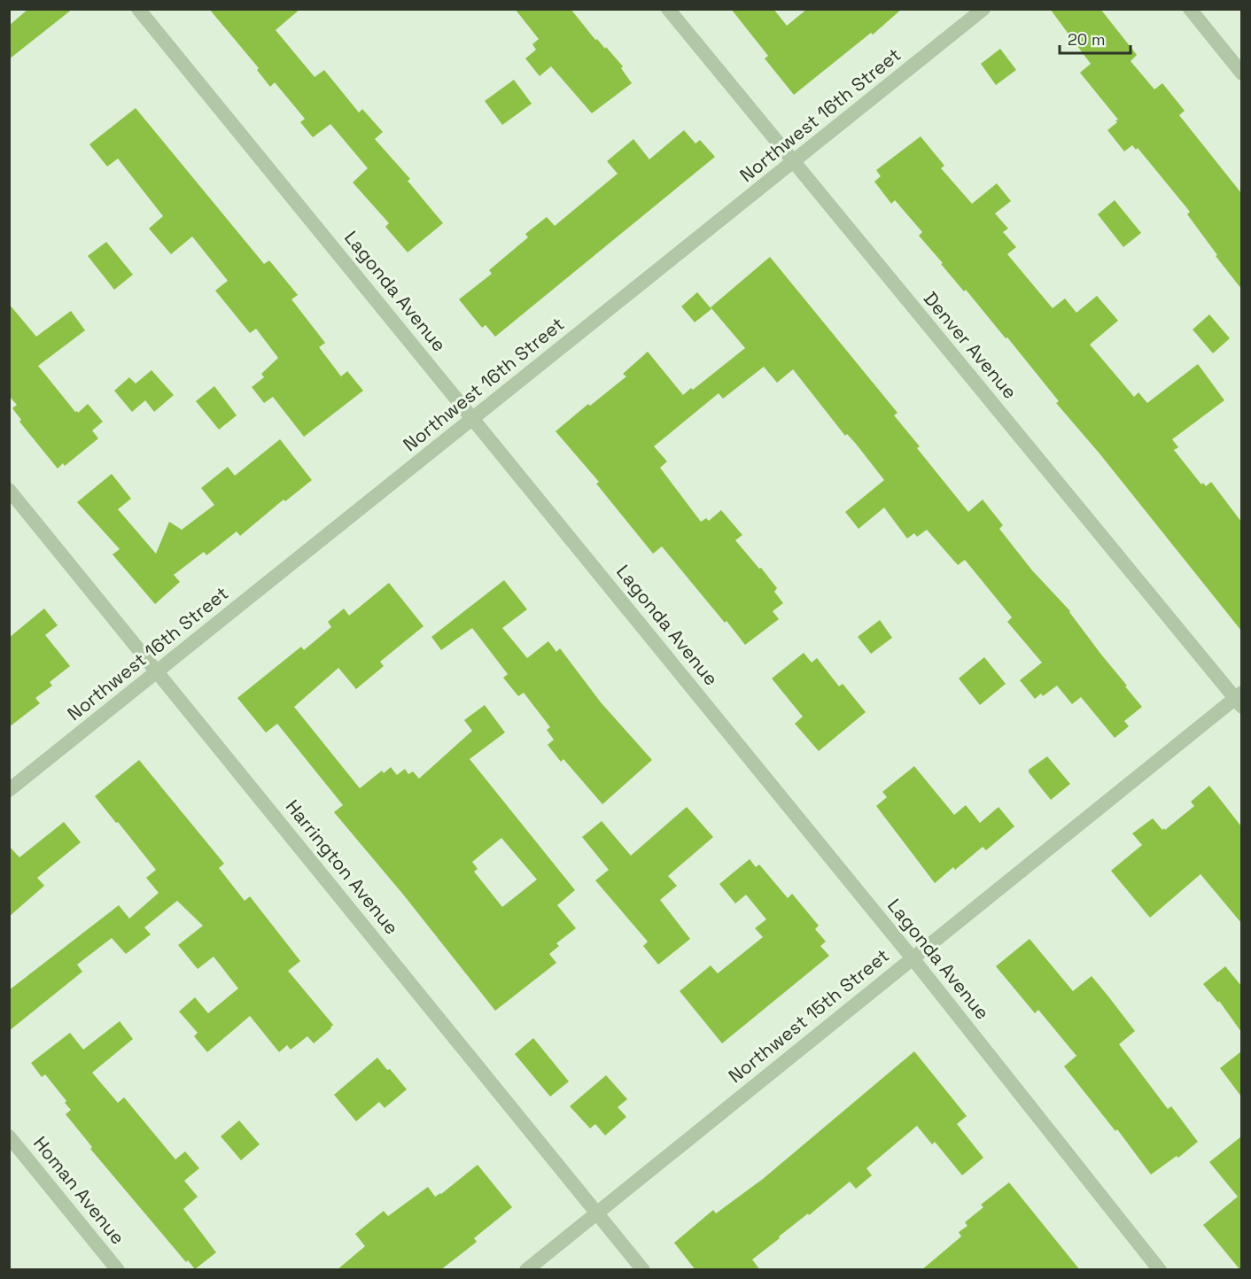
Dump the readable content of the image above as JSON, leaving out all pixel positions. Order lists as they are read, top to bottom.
{
  "streets": {
    "street": [
      "Northwest 16th Street",
      "Lagonda Avenue",
      "Denver Avenue",
      "Harrington Avenue",
      "Northwest 15th Street",
      "Homan Avenue"
    ]
  },
  "crossings": [
    ["Northwest 16th Street", "Lagonda Avenue"],
    ["Northwest 16th Street", "Denver Avenue"],
    ["Northwest 16th Street", "Harrington Avenue"],
    ["Lagonda Avenue", "Northwest 15th Street"],
    ["Denver Avenue", "Northwest 15th Street"],
    ["Harrington Avenue", "Northwest 15th Street"]
  ],
  "scale_bar": "20 m"
}
